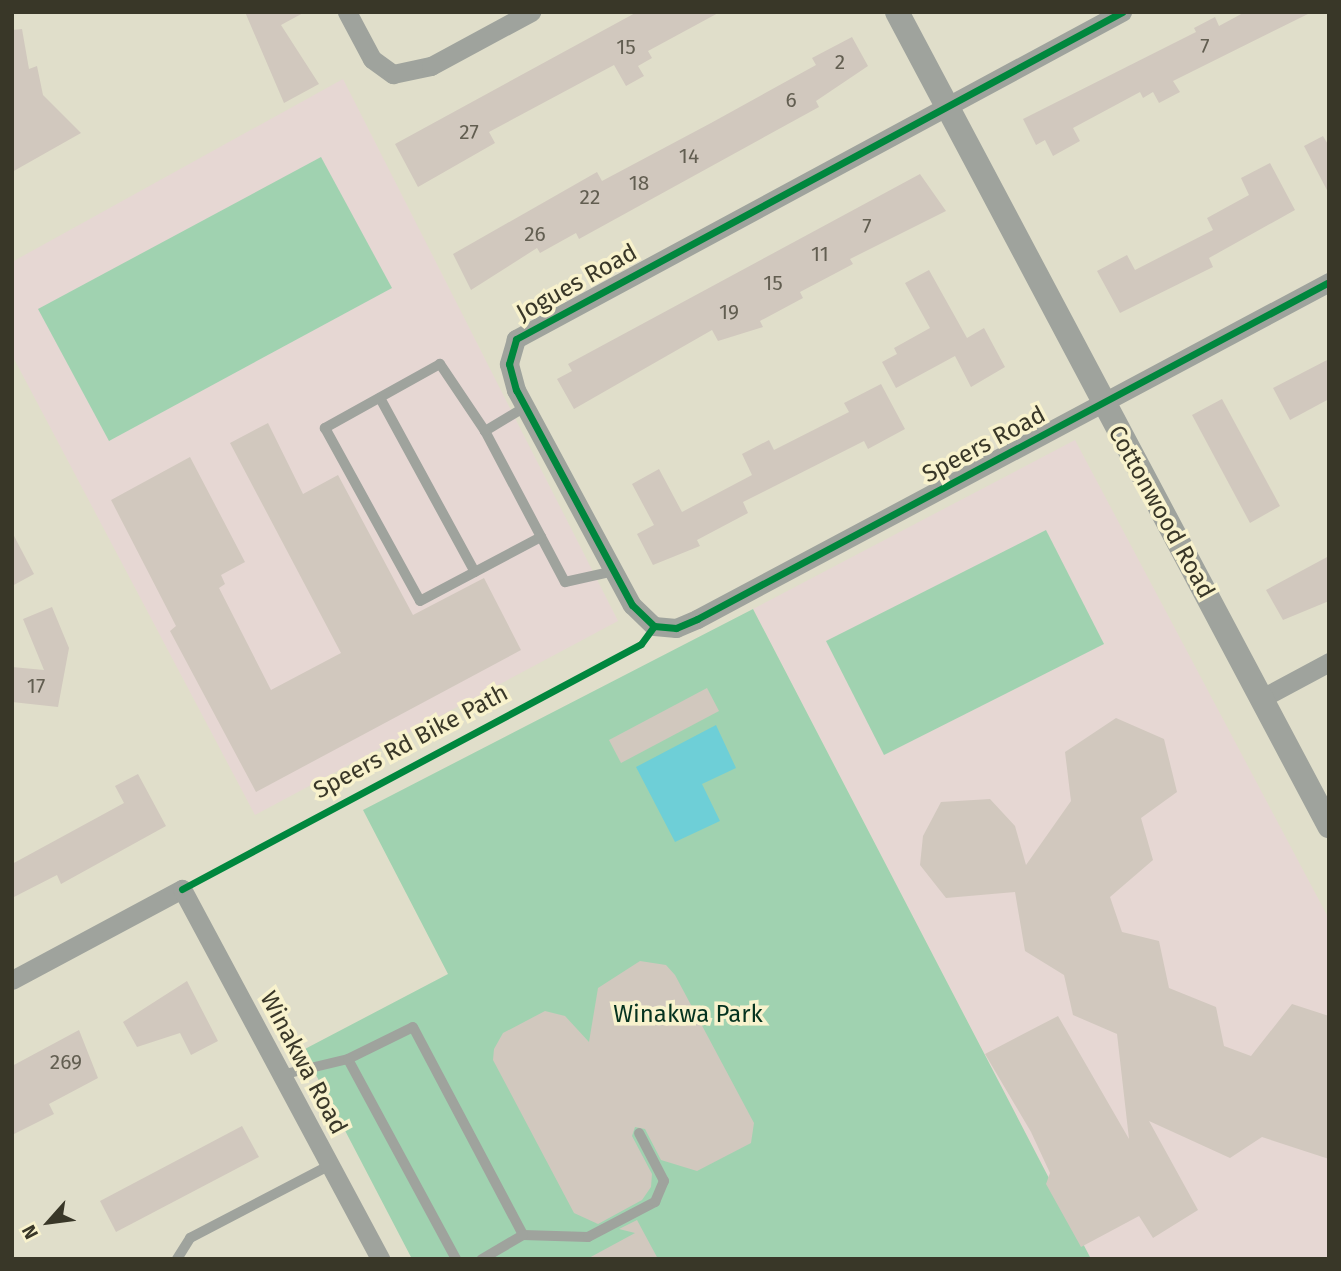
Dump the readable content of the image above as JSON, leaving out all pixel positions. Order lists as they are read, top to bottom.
{
  "streets": {
    "street": [
      "Jogues Road",
      "Speers Road",
      "Cottonwood Road",
      "Winakwa Road"
    ],
    "cycle path": ["Speers Rd Bike Path"]
  },
  "crossings": [
    ["Jogues Road", "Speers Road"],
    ["Jogues Road", "Cottonwood Road"],
    ["Speers Road", "Cottonwood Road"]
  ],
  "parks": ["Winakwa Park"],
  "house_numbers": [
    "7",
    "15",
    "2",
    "6",
    "27",
    "14",
    "18",
    "22",
    "7",
    "26",
    "11",
    "15",
    "19",
    "17",
    "269"
  ],
  "north": "bottom left"
}
